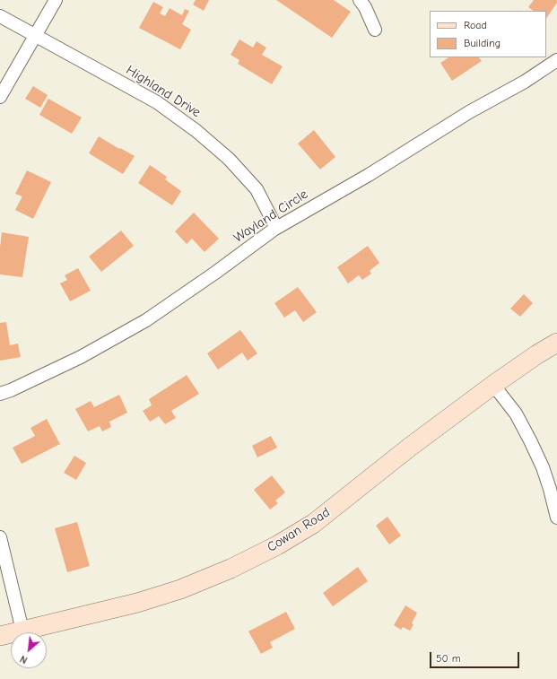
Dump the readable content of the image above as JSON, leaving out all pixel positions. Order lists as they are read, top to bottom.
{
  "streets": {
    "main road": ["Cowan Road"],
    "street": ["Highland Drive", "Wayland Circle"]
  },
  "crossings": [
    ["Highland Drive", "Wayland Circle"]
  ],
  "legend": ["Road", "Building"],
  "scale_bar": "50 m",
  "north": "bottom left"
}
